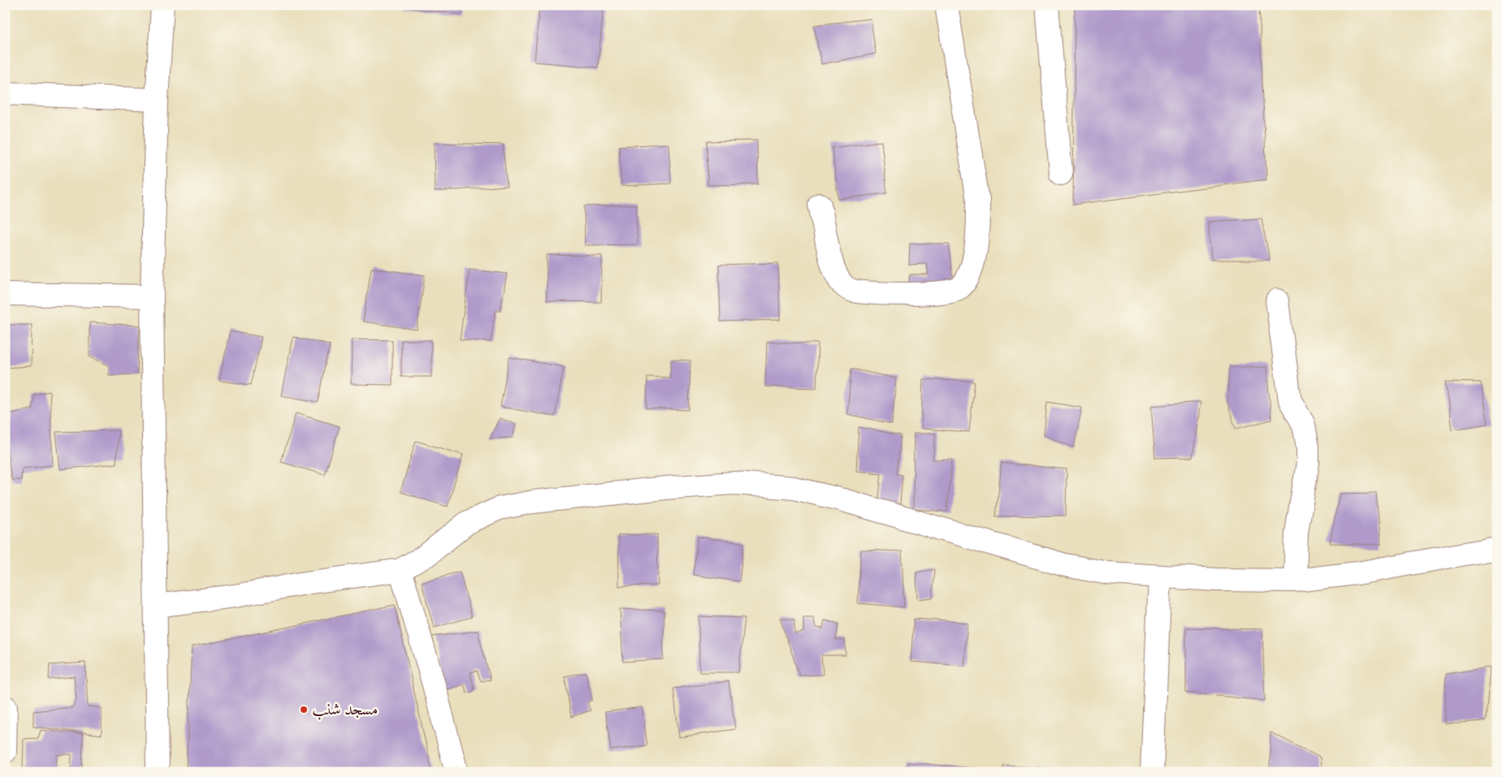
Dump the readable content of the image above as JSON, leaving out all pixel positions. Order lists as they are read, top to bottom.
{
  "places": ["مسجد شنب"]
}
